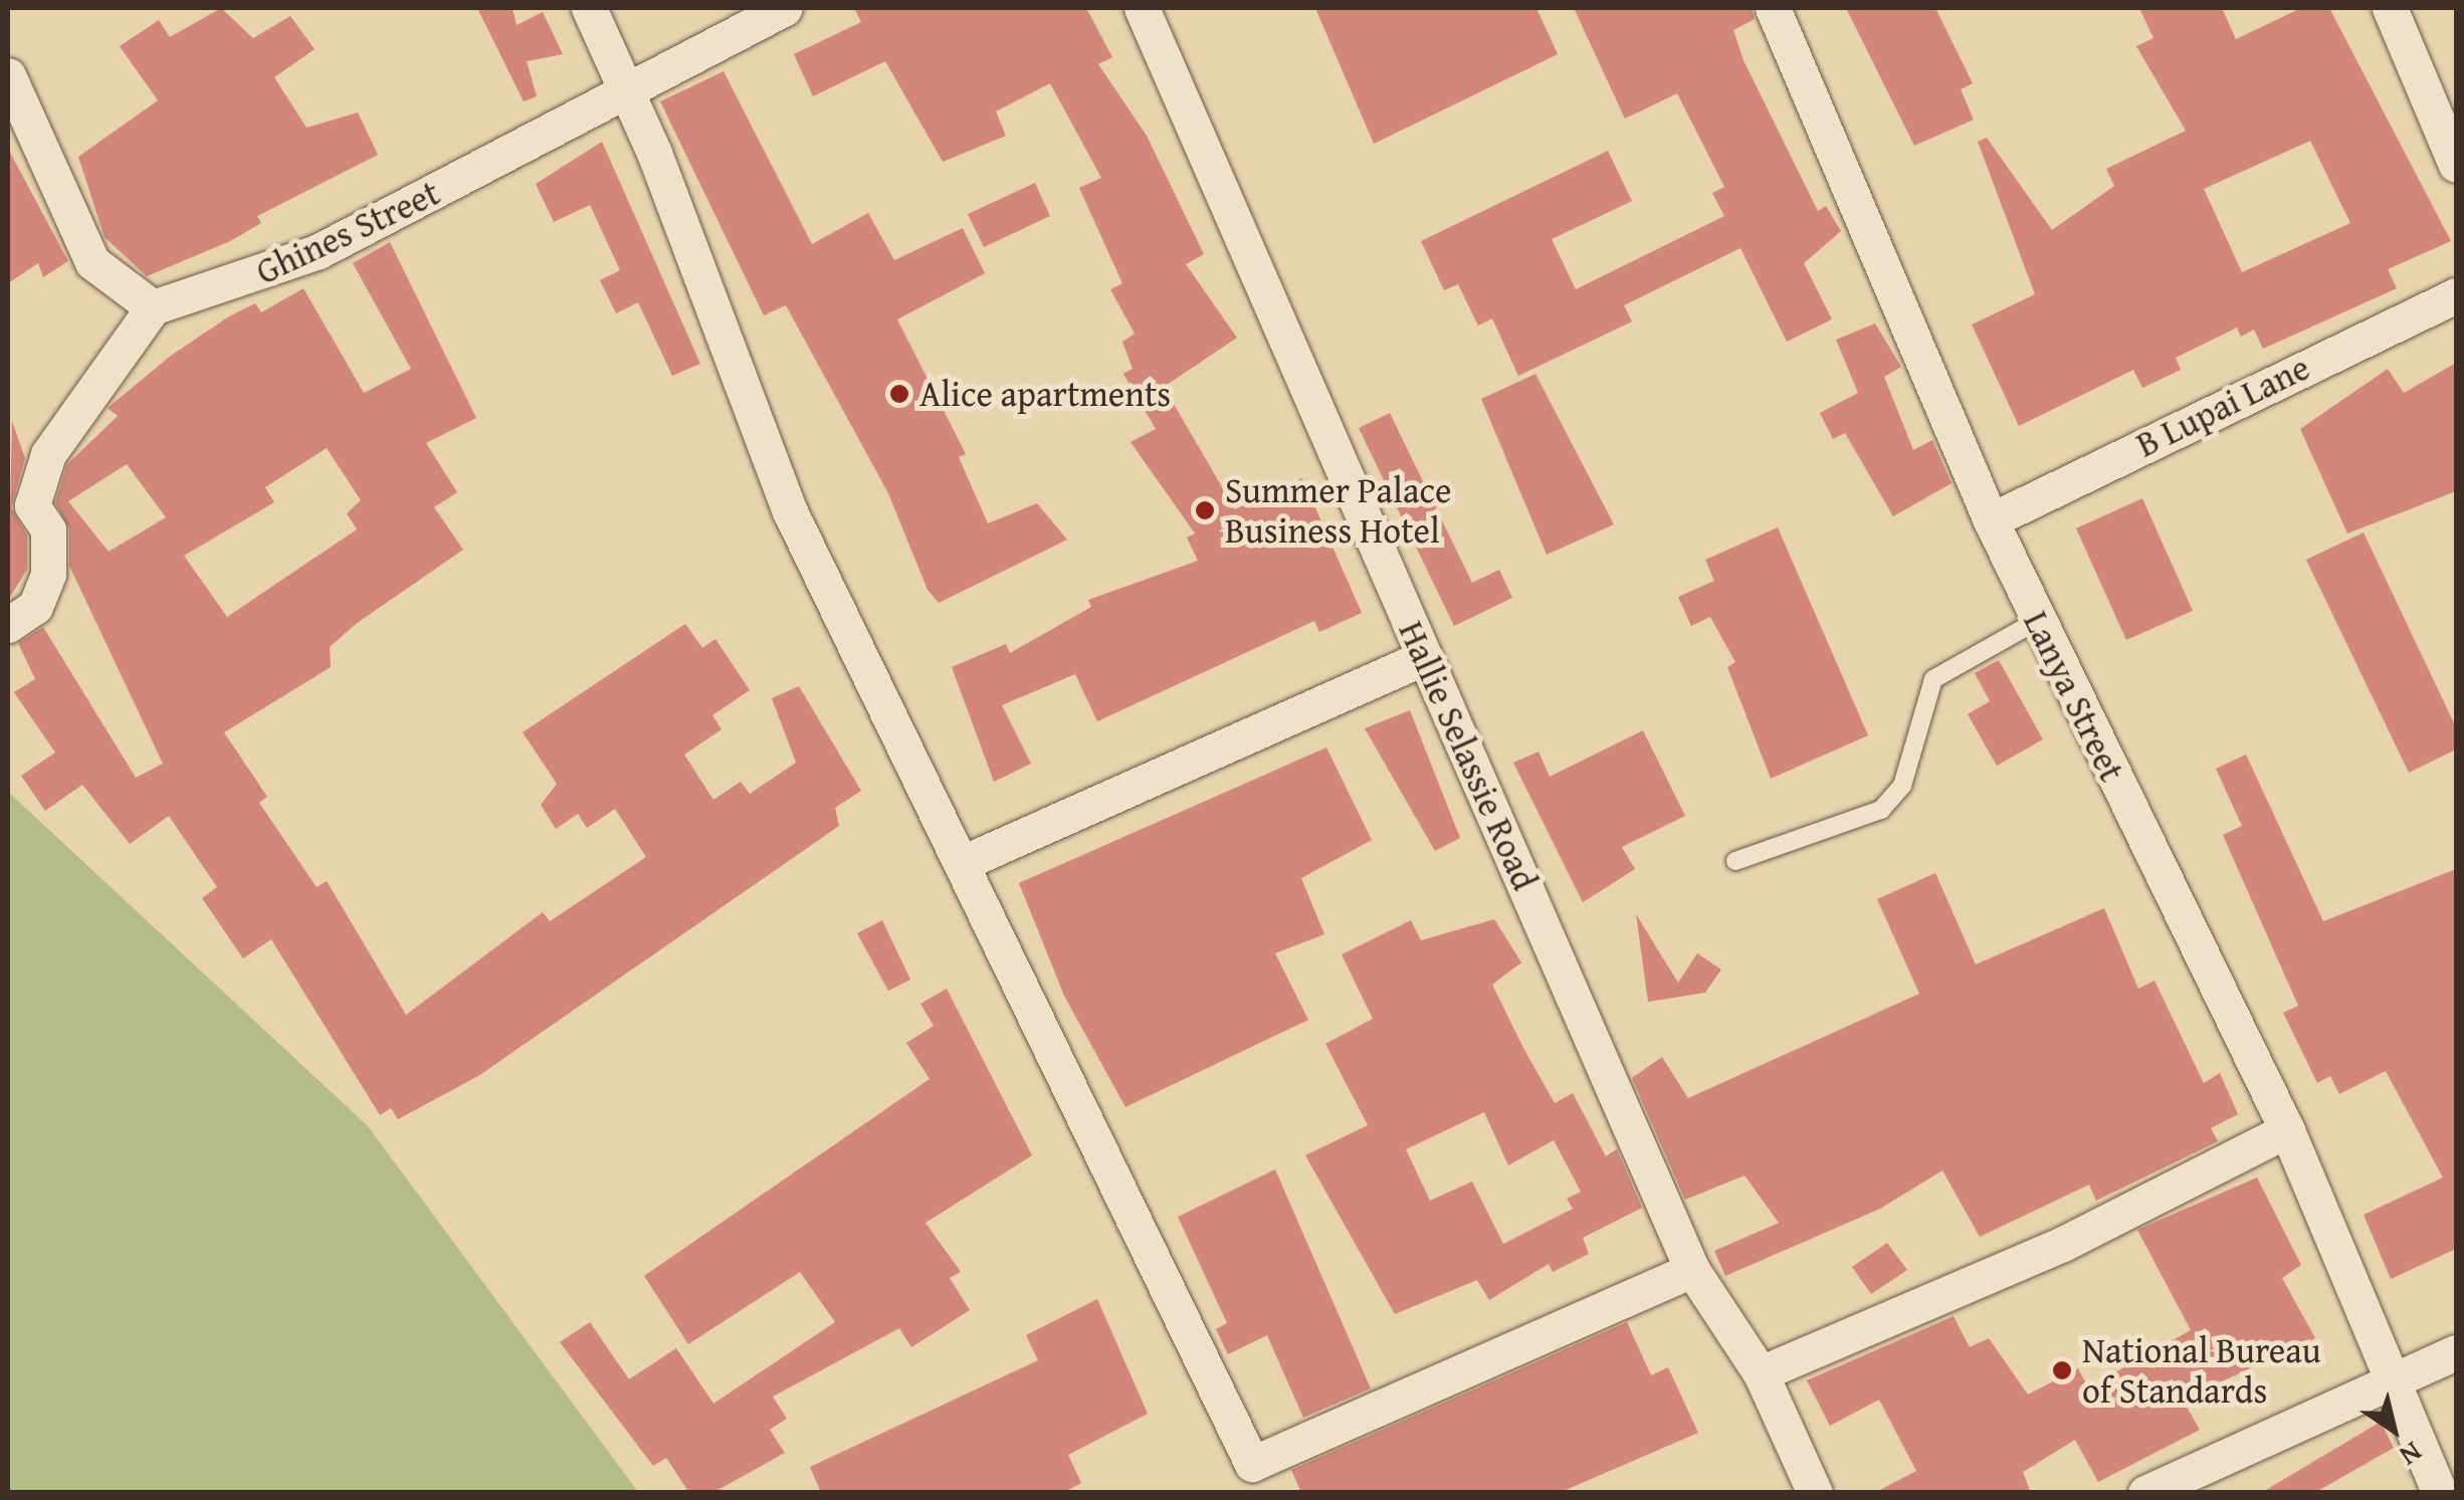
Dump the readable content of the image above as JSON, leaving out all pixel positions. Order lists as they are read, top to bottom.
{
  "streets": {
    "street": [
      "Ghines Street",
      "B Lupai Lane",
      "Lanya Street",
      "Hallie Selassie Road"
    ]
  },
  "crossings": [
    ["B Lupai Lane", "Lanya Street"]
  ],
  "places": ["Alice apartments", "Summer Palace Business Hotel", "National Bureau of Standards"],
  "north": "bottom right"
}
